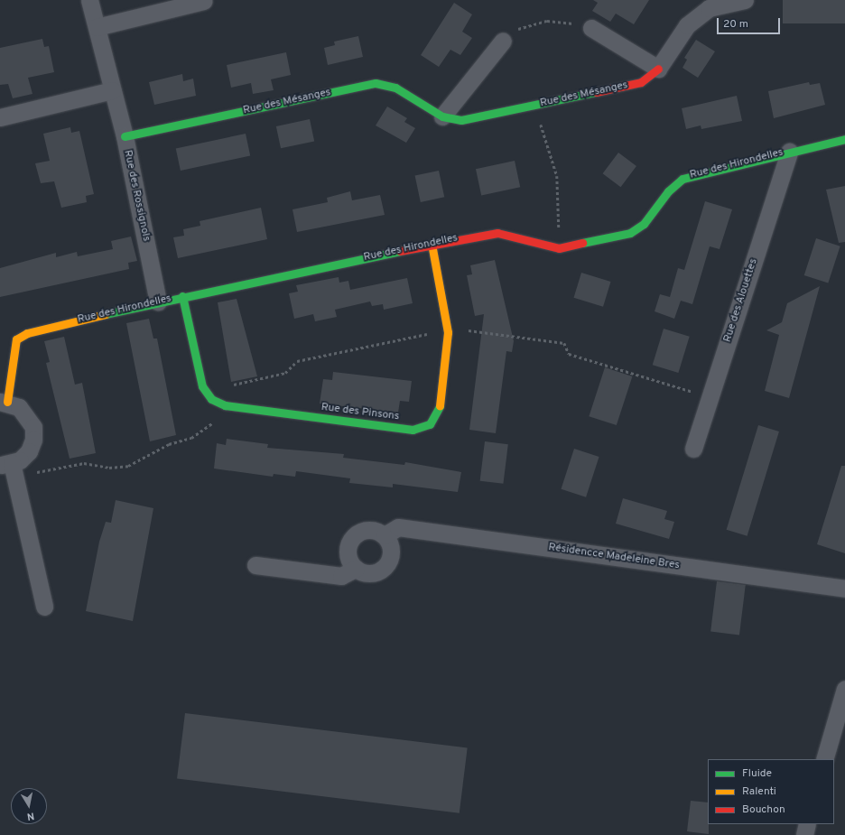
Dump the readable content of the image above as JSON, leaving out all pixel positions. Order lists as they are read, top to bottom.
{
  "streets": {
    "street": [
      "Rue des Mésanges",
      "Rue des Hirondelles",
      "Rue des Rossignols",
      "Rue des Alouettes",
      "Rue des Pinsons",
      "Résidencce Madeleine Bres"
    ]
  },
  "crossings": [
    ["Rue des Mésanges", "Rue des Rossignols"],
    ["Rue des Hirondelles", "Rue des Rossignols"],
    ["Rue des Hirondelles", "Rue des Alouettes"],
    ["Rue des Hirondelles", "Rue des Pinsons"]
  ],
  "legend": ["Fluide", "Ralenti", "Bouchon"],
  "scale_bar": "20 m",
  "north": "bottom"
}
